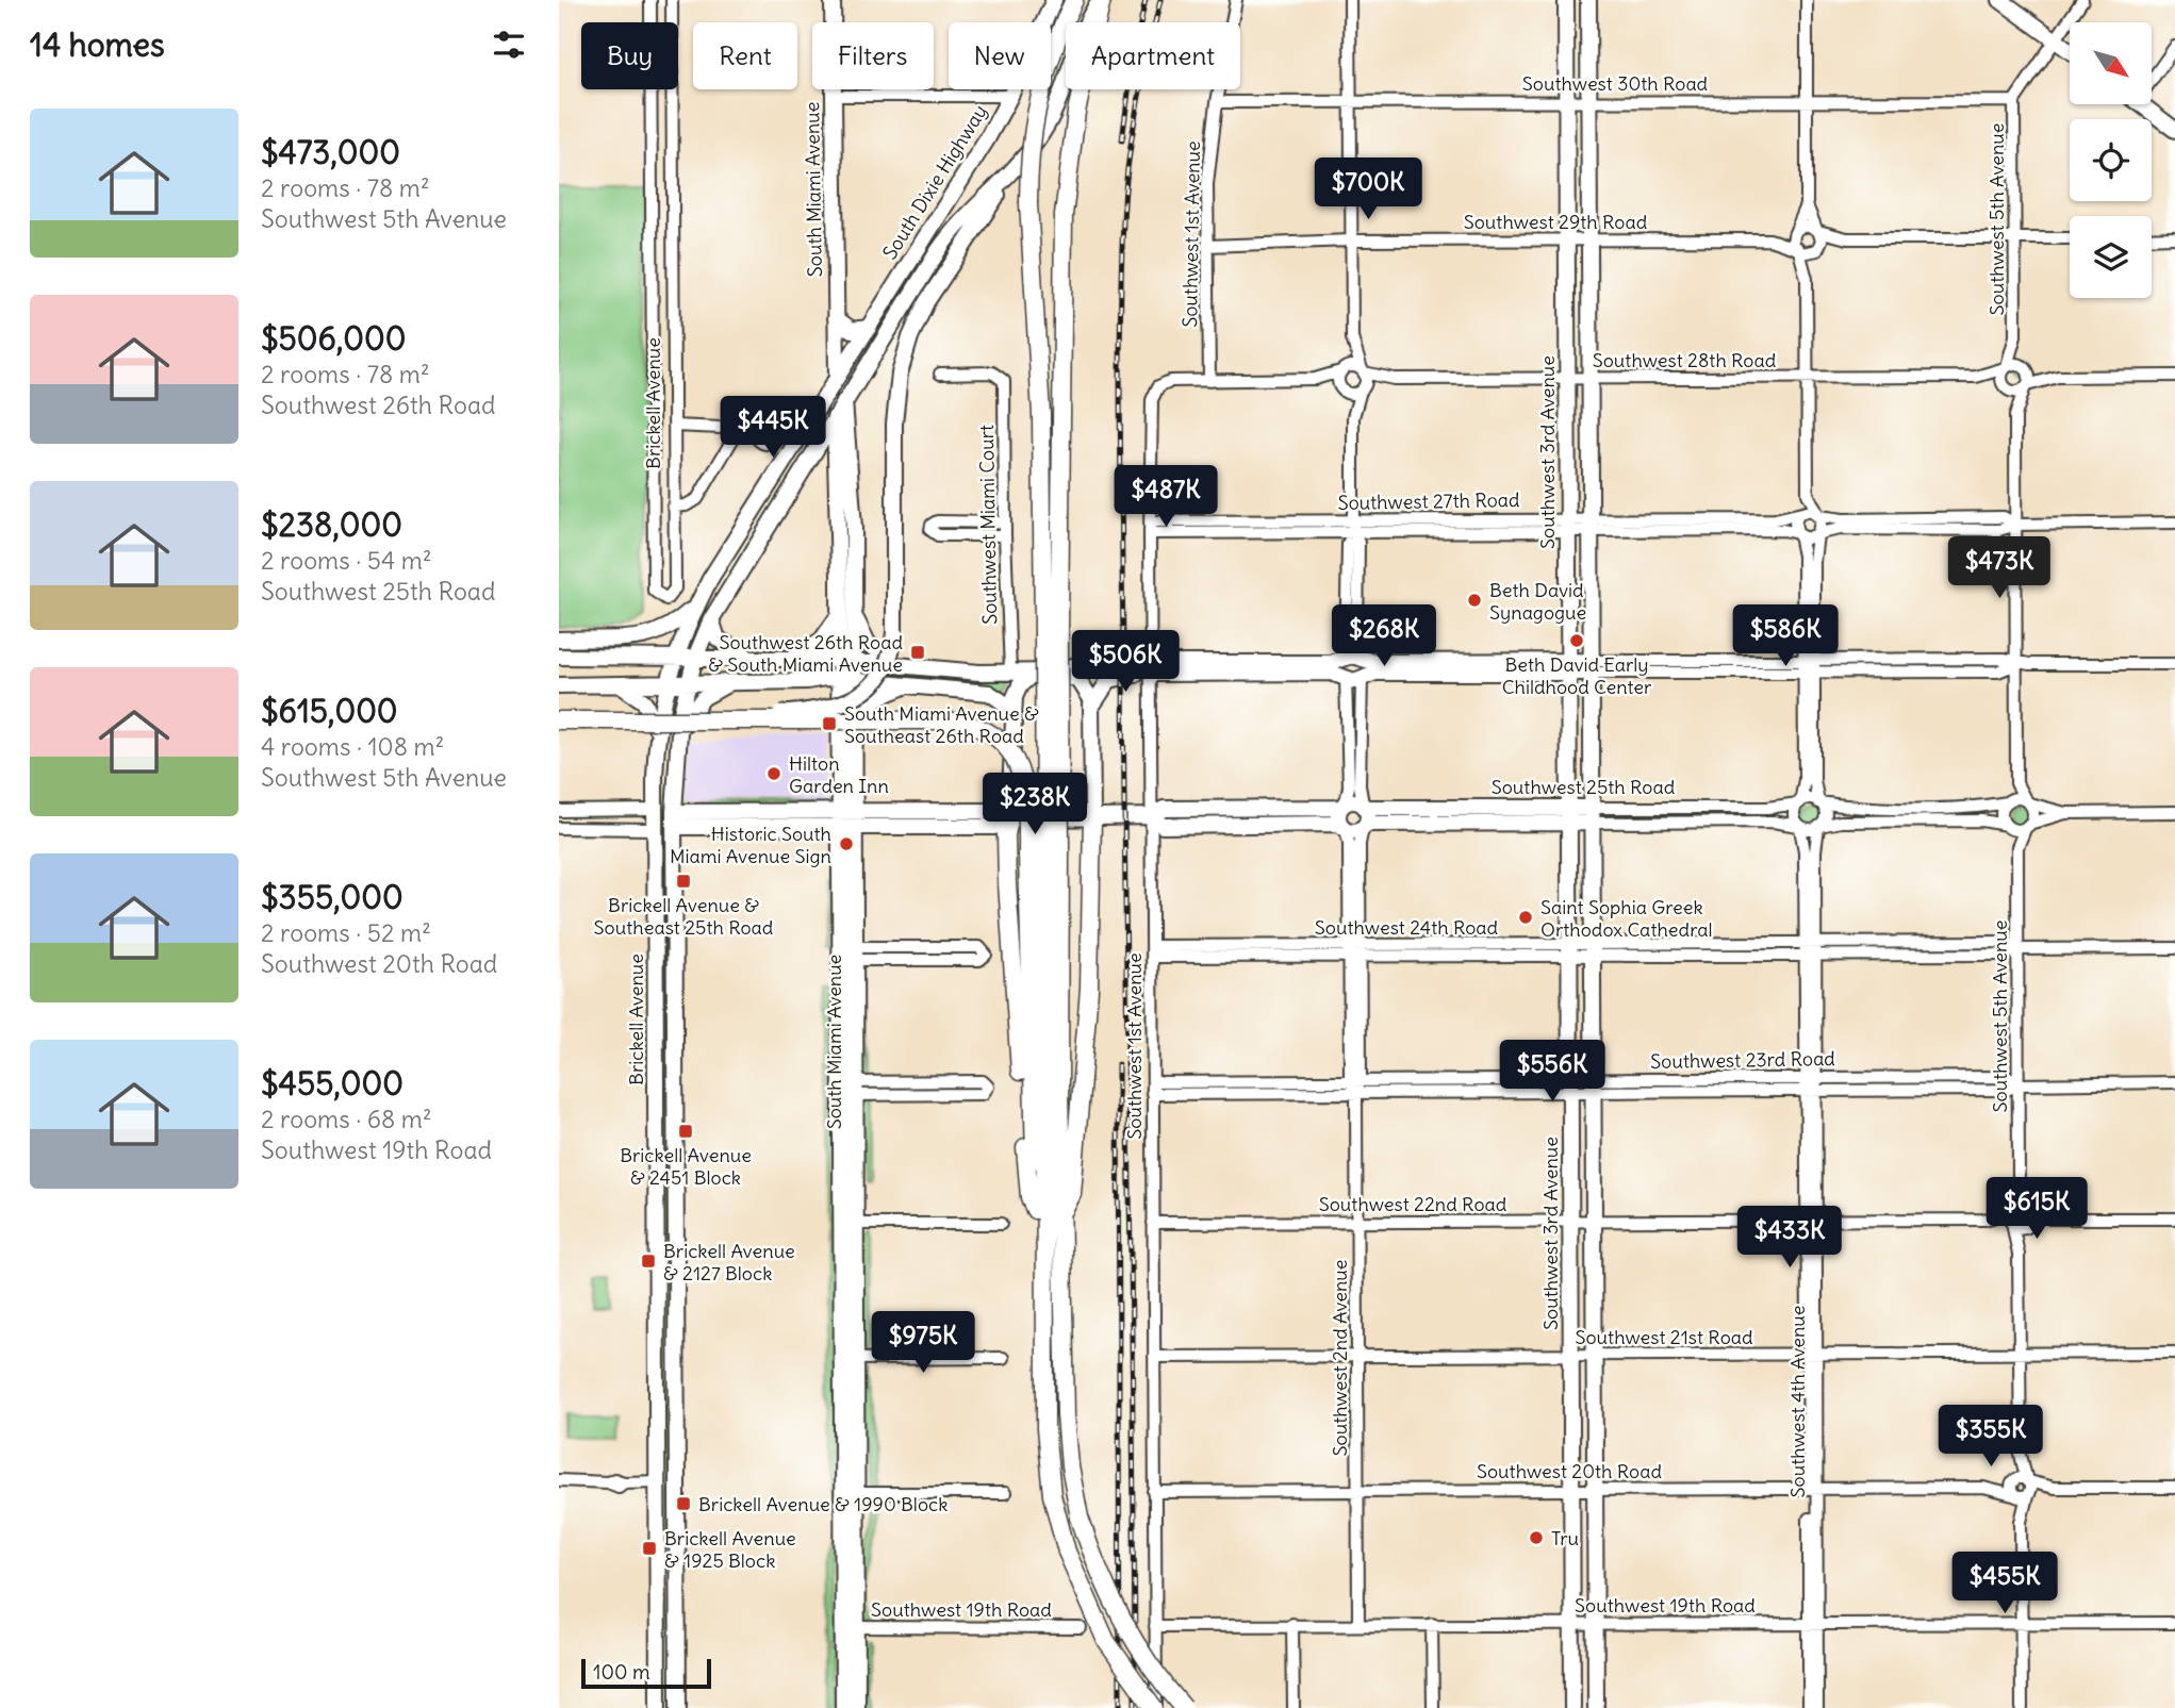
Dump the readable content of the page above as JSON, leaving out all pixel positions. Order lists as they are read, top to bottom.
{
  "streets": {
    "main road": [
      "South Dixie Highway",
      "South Miami Avenue",
      "Brickell Avenue",
      "Southwest 3rd Avenue",
      "Southwest 25th Road"
    ],
    "street": [
      "Southwest 30th Road",
      "Southwest 5th Avenue",
      "Southwest 29th Road",
      "Southwest 1st Avenue",
      "Southwest 28th Road",
      "Southwest 27th Road",
      "Southwest Miami Court",
      "Southwest 24th Road",
      "Southwest 23rd Road",
      "Southwest 22nd Road",
      "Southwest 21st Road",
      "Southwest 2nd Avenue",
      "Southwest 4th Avenue",
      "Southwest 20th Road",
      "Southwest 19th Road"
    ]
  },
  "crossings": [
    ["Southwest 30th Road", "Southwest 5th Avenue"],
    ["Southwest 30th Road", "Southwest 1st Avenue"],
    ["Southwest 30th Road", "Southwest 3rd Avenue"],
    ["South Dixie Highway", "South Miami Avenue"],
    ["South Dixie Highway", "Brickell Avenue"],
    ["South Miami Avenue", "Brickell Avenue"],
    ["South Miami Avenue", "Southwest 19th Road"],
    ["Southwest 5th Avenue", "Southwest 28th Road"],
    ["Southwest 5th Avenue", "Southwest 24th Road"],
    ["Southwest 5th Avenue", "Southwest 23rd Road"],
    ["Southwest 5th Avenue", "Southwest 22nd Road"],
    ["Southwest 29th Road", "Southwest 1st Avenue"],
    ["Southwest 29th Road", "Southwest 3rd Avenue"],
    ["Southwest 1st Avenue", "Southwest 27th Road"],
    ["Southwest 1st Avenue", "Southwest 24th Road"],
    ["Southwest 1st Avenue", "Southwest 23rd Road"],
    ["Southwest 1st Avenue", "Southwest 22nd Road"],
    ["Southwest 1st Avenue", "Southwest 21st Road"],
    ["Southwest 1st Avenue", "Southwest 20th Road"],
    ["Southwest 1st Avenue", "Southwest 19th Road"],
    ["Southwest 28th Road", "Southwest 3rd Avenue"],
    ["Southwest 28th Road", "Southwest 2nd Avenue"],
    ["Southwest 3rd Avenue", "Southwest 27th Road"],
    ["Southwest 3rd Avenue", "Southwest 25th Road"],
    ["Southwest 3rd Avenue", "Southwest 24th Road"],
    ["Southwest 3rd Avenue", "Southwest 23rd Road"],
    ["Southwest 3rd Avenue", "Southwest 22nd Road"],
    ["Southwest 3rd Avenue", "Southwest 21st Road"],
    ["Southwest 3rd Avenue", "Southwest 20th Road"],
    ["Southwest 3rd Avenue", "Southwest 19th Road"],
    ["Southwest 27th Road", "Southwest 2nd Avenue"],
    ["Southwest 25th Road", "Southwest 2nd Avenue"],
    ["Southwest 25th Road", "Southwest 4th Avenue"],
    ["Southwest 24th Road", "Southwest 2nd Avenue"],
    ["Southwest 24th Road", "Southwest 4th Avenue"],
    ["Southwest 23rd Road", "Southwest 2nd Avenue"],
    ["Southwest 23rd Road", "Southwest 4th Avenue"],
    ["Southwest 22nd Road", "Southwest 2nd Avenue"],
    ["Southwest 22nd Road", "Southwest 4th Avenue"],
    ["Southwest 21st Road", "Southwest 2nd Avenue"],
    ["Southwest 21st Road", "Southwest 4th Avenue"],
    ["Southwest 2nd Avenue", "Southwest 20th Road"],
    ["Southwest 2nd Avenue", "Southwest 19th Road"],
    ["Southwest 4th Avenue", "Southwest 20th Road"],
    ["Southwest 4th Avenue", "Southwest 19th Road"]
  ],
  "places": {
    "other": [
      "Beth David Synagogue",
      "Beth David Early Childhood Center",
      "Hilton Garden Inn",
      "Historic South Miami Avenue Sign",
      "Saint Sophia Greek Orthodox Cathedral",
      "Tru"
    ],
    "transit": [
      "Southwest 26th Road & South Miami Avenue",
      "South Miami Avenue & Southeast 26th Road",
      "Brickell Avenue & Southeast 25th Road",
      "Brickell Avenue & 2451 Block",
      "Brickell Avenue & 2127 Block",
      "Brickell Avenue & 1990 Block",
      "Brickell Avenue & 1925 Block"
    ]
  },
  "scale_bar": "100 m",
  "north": "bottom right",
  "page": {
    "heading": "14 homes",
    "chip": [
      "Buy",
      "Rent",
      "Filters",
      "New",
      "Apartment"
    ],
    "list": [
      {
        "name": "$473,000",
        "note": "2 rooms · 78 m² · Southwest 5th Avenue"
      },
      {
        "name": "$506,000",
        "note": "2 rooms · 78 m² · Southwest 26th Road"
      },
      {
        "name": "$238,000",
        "note": "2 rooms · 54 m² · Southwest 25th Road"
      },
      {
        "name": "$615,000",
        "note": "4 rooms · 108 m² · Southwest 5th Avenue"
      },
      {
        "name": "$355,000",
        "note": "2 rooms · 52 m² · Southwest 20th Road"
      },
      {
        "name": "$455,000",
        "note": "2 rooms · 68 m² · Southwest 19th Road"
      }
    ],
    "price": [
      "$700K",
      "$445K",
      "$487K",
      "$473K",
      "$268K",
      "$586K",
      "$506K",
      "$238K",
      "$556K",
      "$615K",
      "$433K",
      "$975K",
      "$355K",
      "$455K"
    ],
    "scale": "100 m"
  }
}
